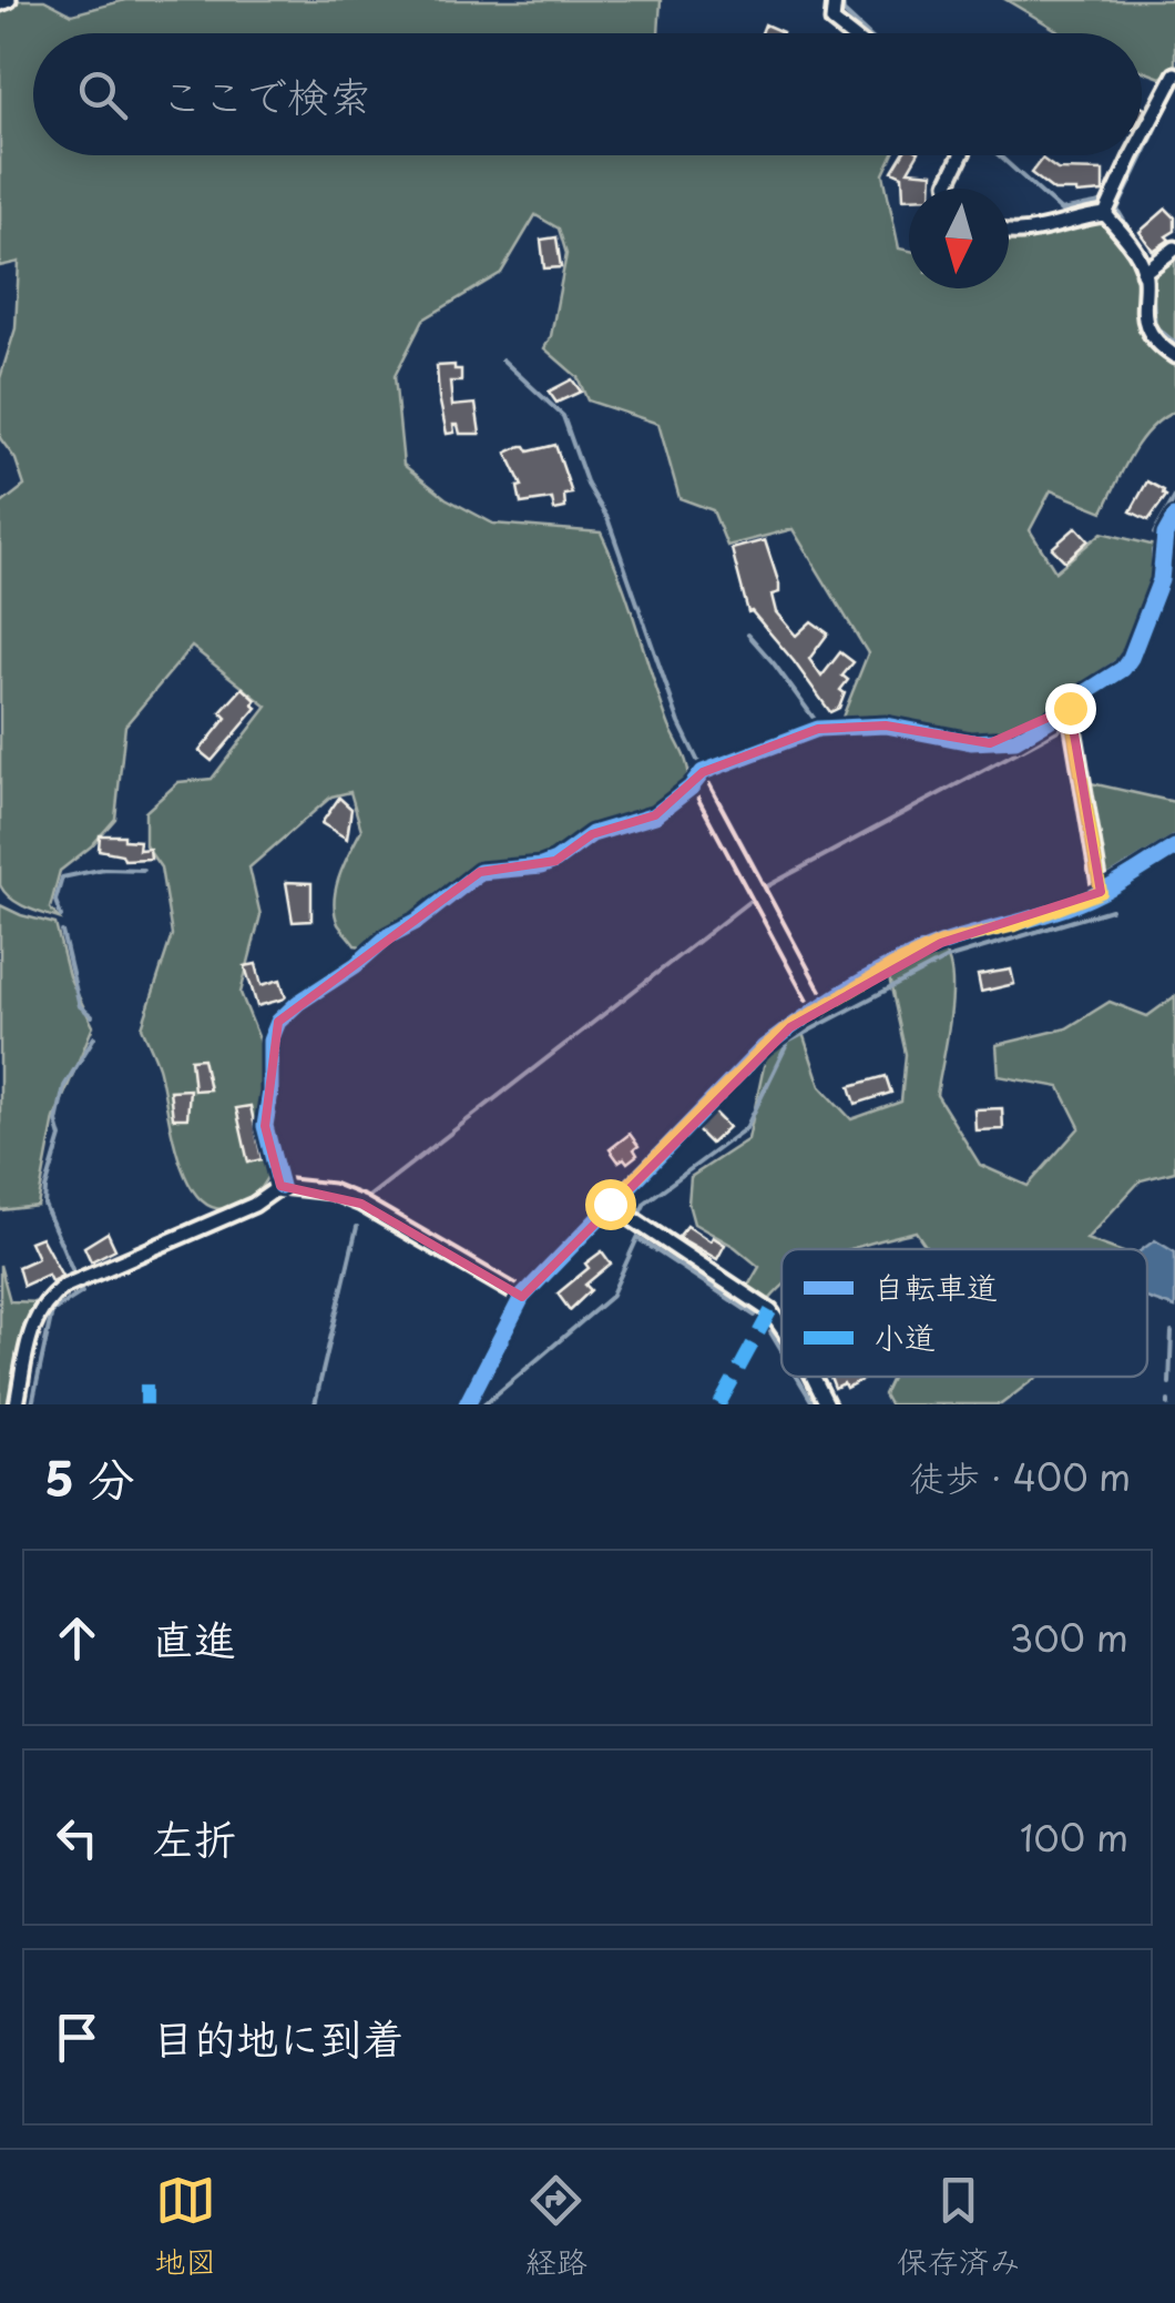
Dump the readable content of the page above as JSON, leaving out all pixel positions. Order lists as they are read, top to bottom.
{
  "legend": ["自転車道", "小道"],
  "north": "bottom",
  "page": {
    "search": "ここで検索",
    "heading": ["5 分", "徒歩 · 400 m"],
    "list": [
      ["直進", "300 m"],
      ["左折", "100 m"],
      "目的地に到着"
    ],
    "nav": ["地図", "経路", "保存済み"]
  }
}
